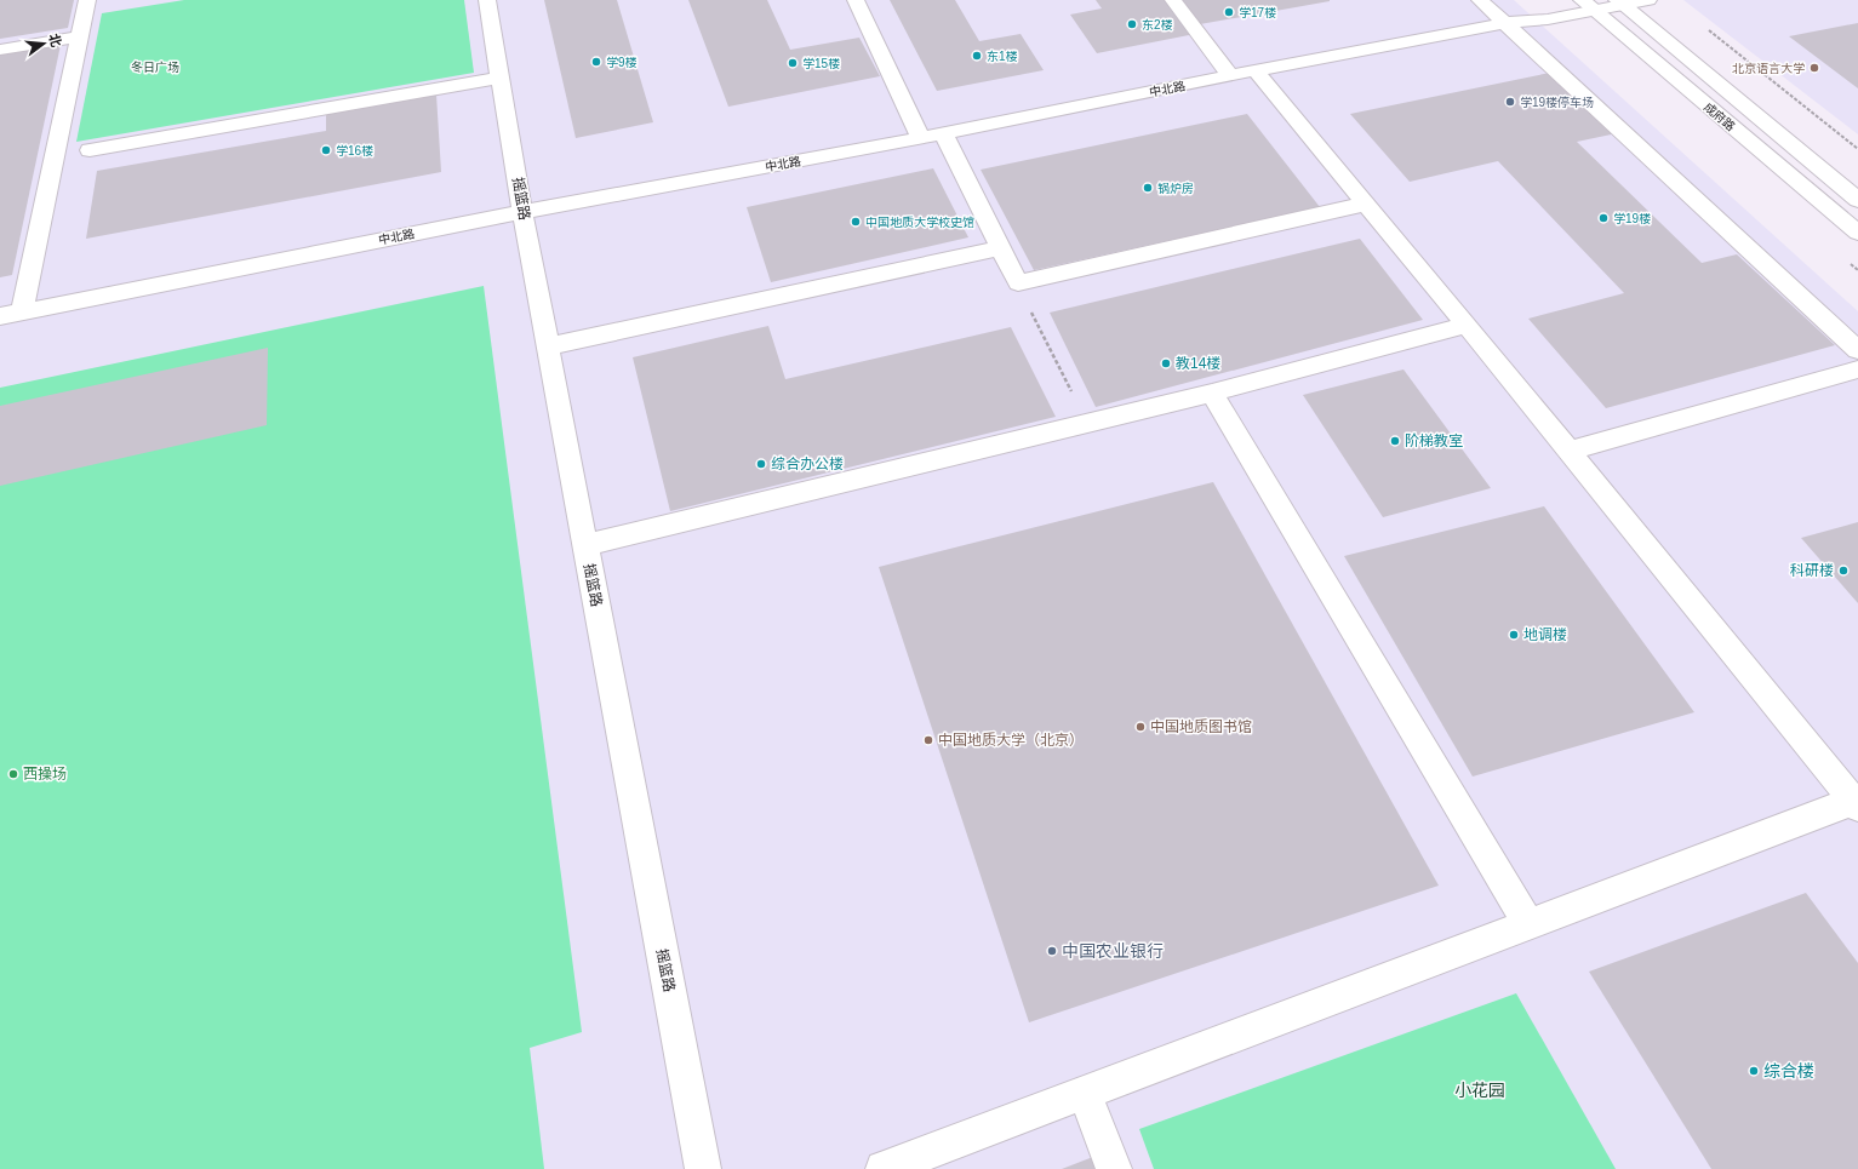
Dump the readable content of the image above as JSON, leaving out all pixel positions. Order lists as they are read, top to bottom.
{
  "streets": {
    "street": ["中北路", "成府路", "摇篮路"]
  },
  "crossings": [
    ["中北路", "成府路"],
    ["中北路", "摇篮路"]
  ],
  "parks": ["冬日广场", "小花园"],
  "places": [
    "学17楼",
    "东2楼",
    "东1楼",
    "学9楼",
    "学15楼",
    "北京语言大学",
    "学19楼停车场",
    "学16楼",
    "锅炉房",
    "学19楼",
    "中国地质大学校史馆",
    "教14楼",
    "阶梯教室",
    "综合办公楼",
    "科研楼",
    "地调楼",
    "中国地质图书馆",
    "中国地质大学（北京）",
    "西操场",
    "中国农业银行",
    "综合楼"
  ],
  "north": "right"
}
